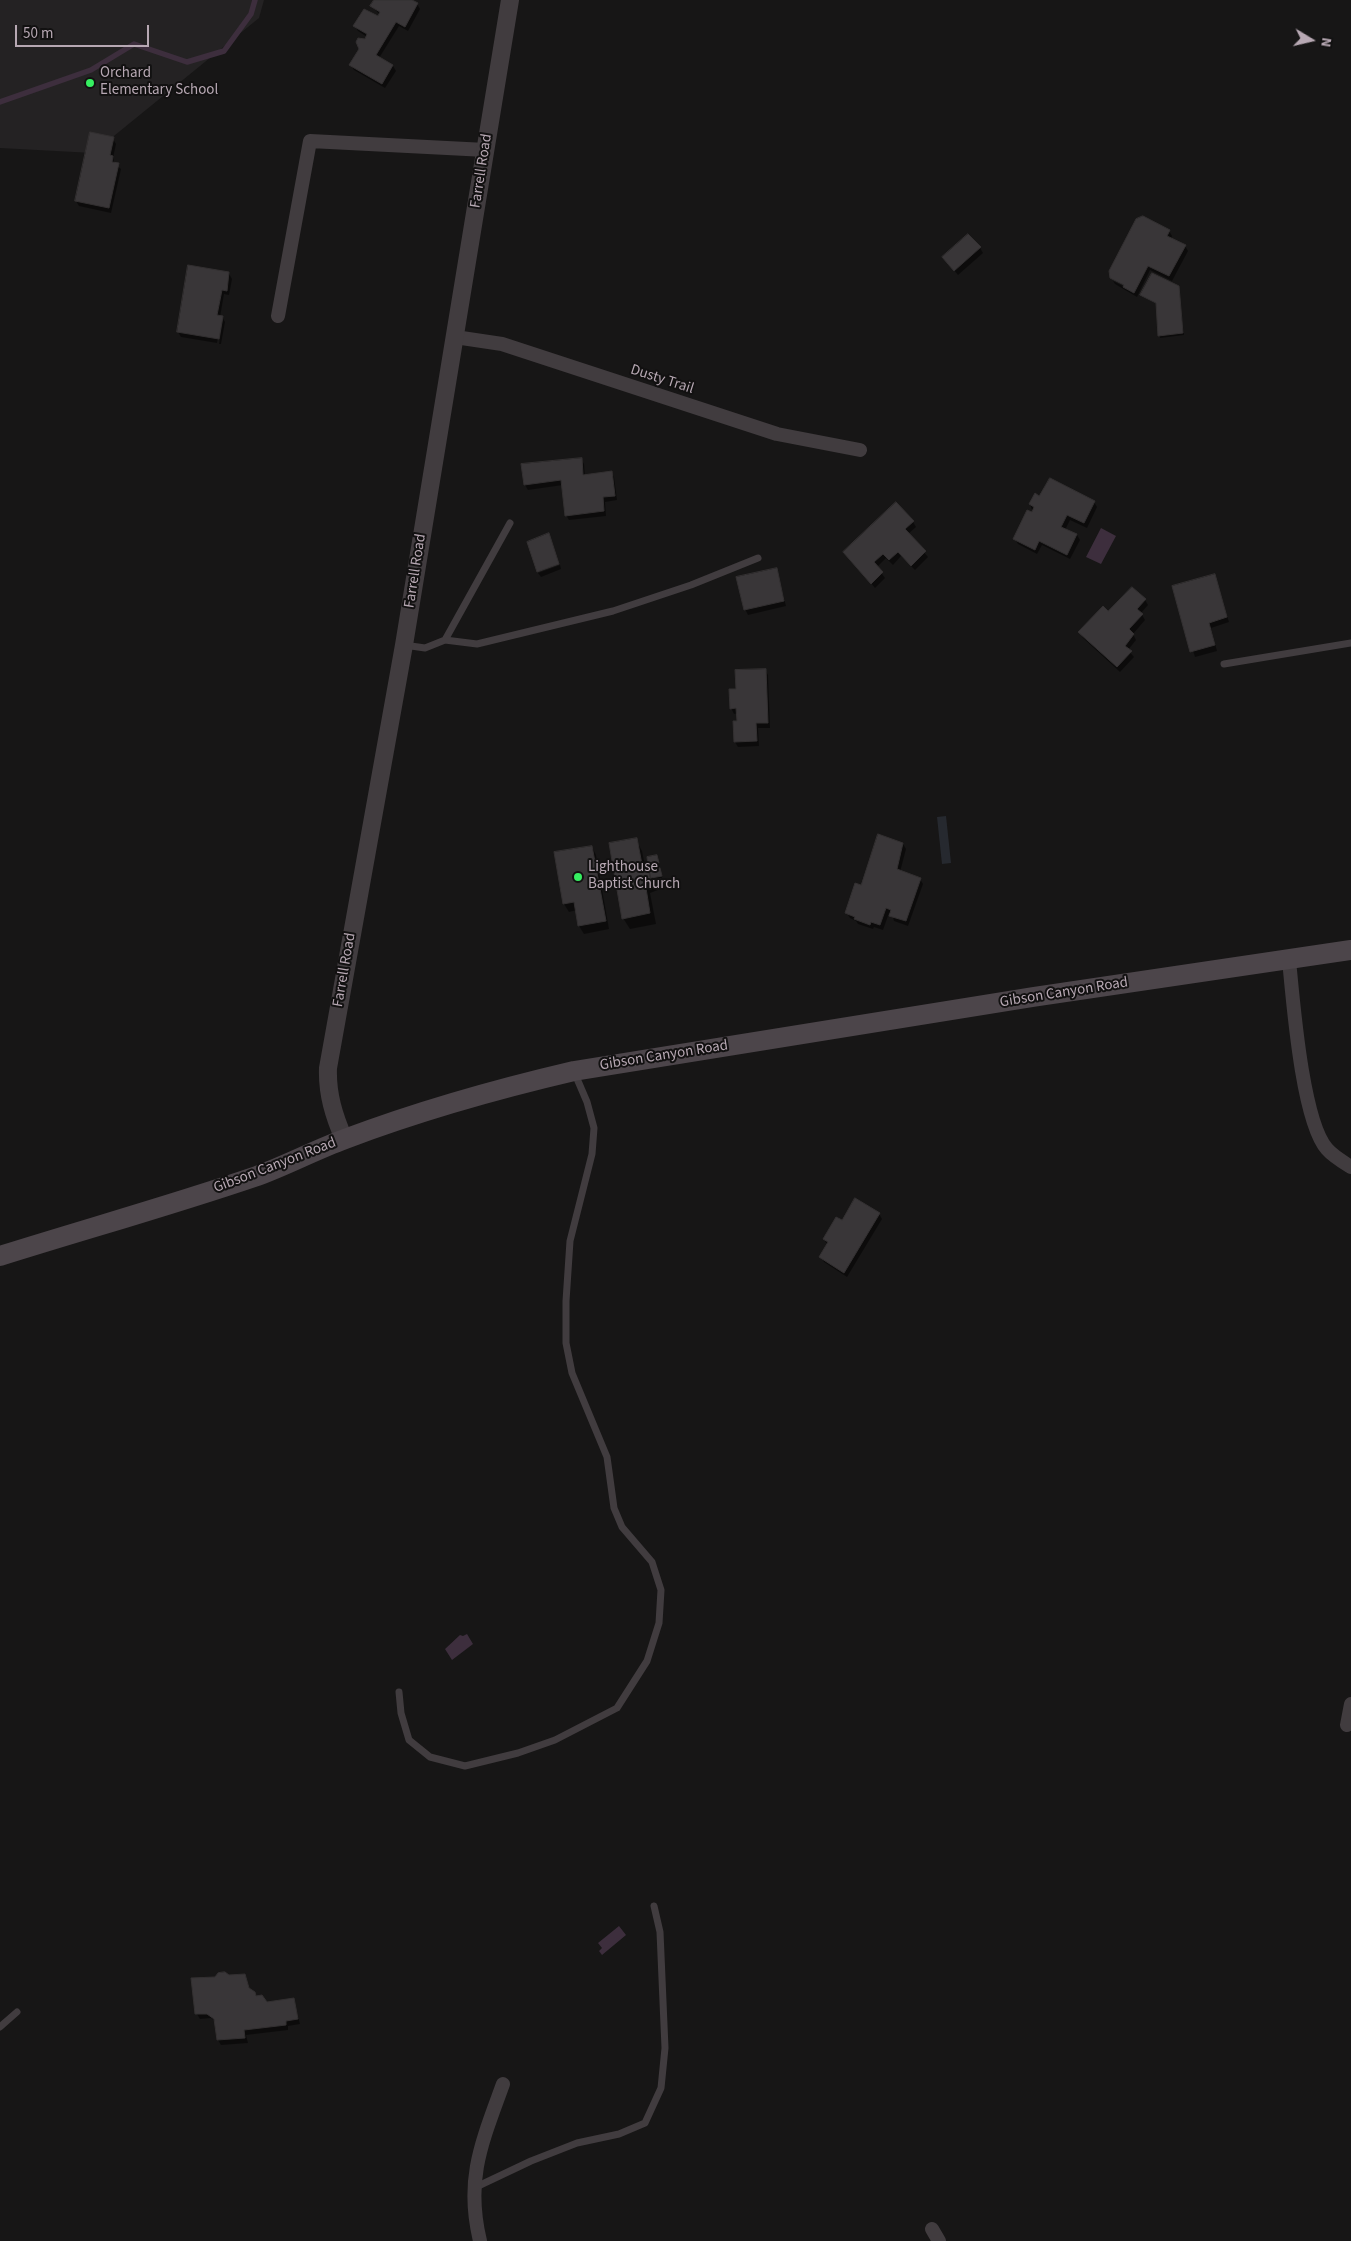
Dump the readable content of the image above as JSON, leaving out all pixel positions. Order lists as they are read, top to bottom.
{
  "streets": {
    "main road": ["Gibson Canyon Road"],
    "street": ["Farrell Road", "Dusty Trail"]
  },
  "crossings": [
    ["Farrell Road", "Dusty Trail"],
    ["Farrell Road", "Gibson Canyon Road"]
  ],
  "places": ["Orchard Elementary School", "Lighthouse Baptist Church"],
  "scale_bar": "50 m",
  "north": "right"
}
